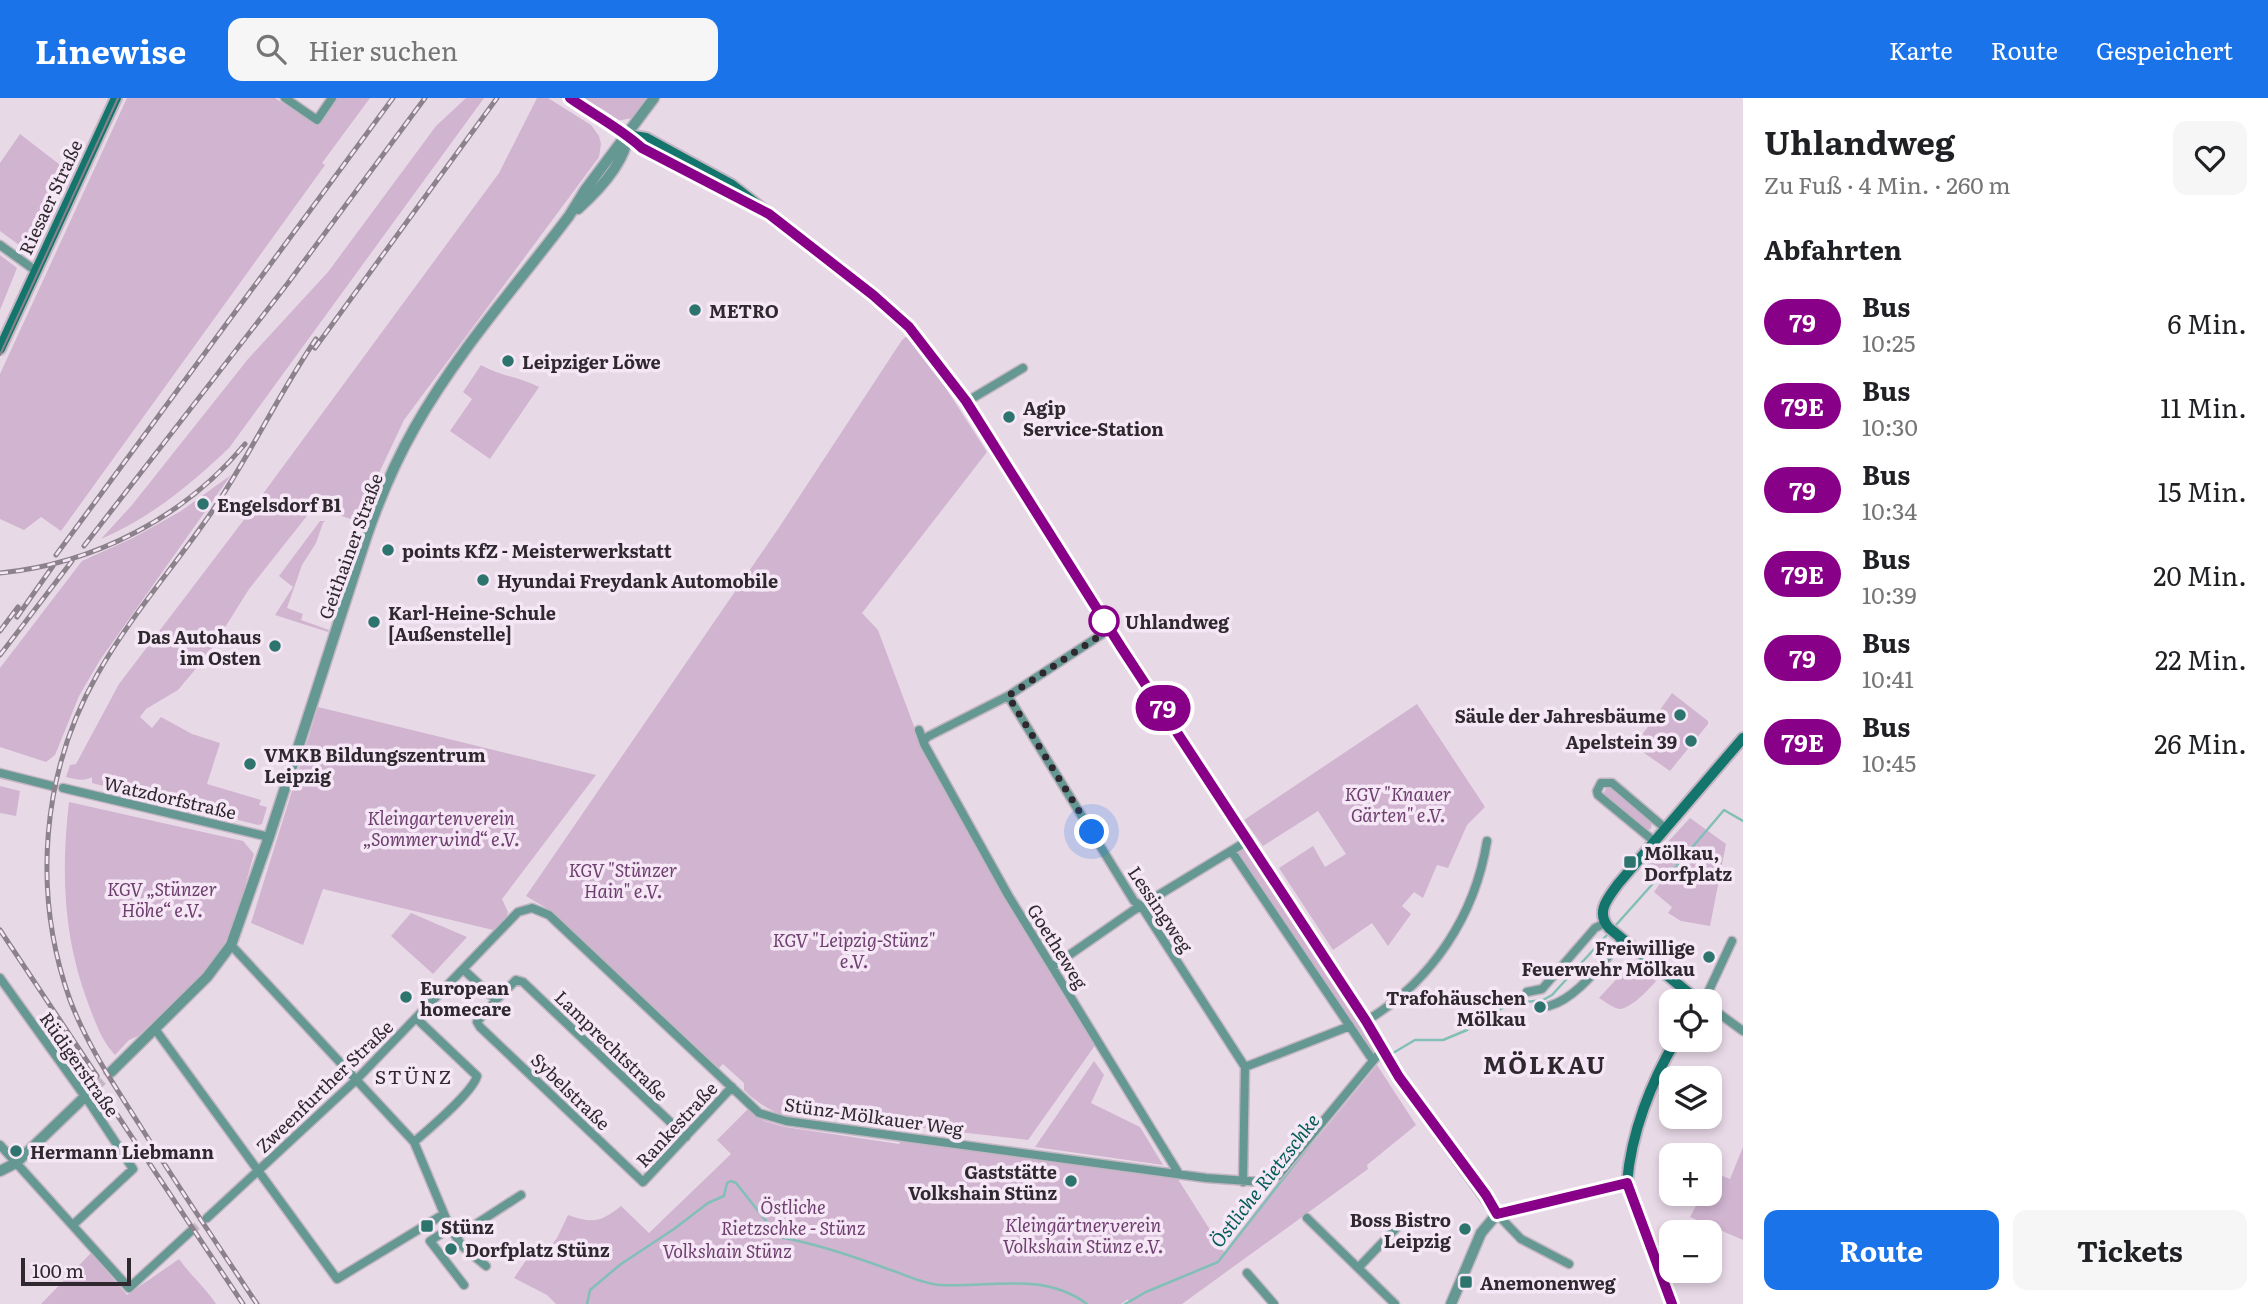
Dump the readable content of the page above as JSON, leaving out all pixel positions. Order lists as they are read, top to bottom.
{
  "streets": {
    "main road": ["Riesaer Straße"],
    "street": [
      "Geithainer Straße",
      "Watzdorfstraße",
      "Lessingweg",
      "Goetheweg",
      "Lamprechtstraße",
      "Rüdigerstraße",
      "Zweenfurther Straße",
      "Sybelstraße",
      "Stünz-Mölkauer Weg",
      "Rankestraße"
    ]
  },
  "crossings": [
    ["Geithainer Straße", "Watzdorfstraße"],
    ["Goetheweg", "Stünz-Mölkauer Weg"],
    ["Lamprechtstraße", "Sybelstraße"],
    ["Lamprechtstraße", "Rankestraße"],
    ["Zweenfurther Straße", "Stünz-Mölkauer Weg"],
    ["Sybelstraße", "Rankestraße"],
    ["Stünz-Mölkauer Weg", "Rankestraße"]
  ],
  "districts": ["MÖLKAU", "STÜNZ"],
  "water": ["Östliche Rietzschke"],
  "parks": [
    "KGV \"Knauer Gärten\" e.V.",
    "Kleingartenverein „Sommerwind“ e.V.",
    "KGV \"Stünzer Hain\" e.V.",
    "KGV „Stünzer Höhe“ e.V.",
    "KGV \"Leipzig-Stünz\" e.V.",
    "Östliche Rietzschke - Stünz",
    "Kleingärtnerverein Volkshain Stünz e.V.",
    "Volkshain Stünz"
  ],
  "places": {
    "other": [
      "METRO",
      "Leipziger Löwe",
      "Agip Service-Station",
      "Engelsdorf B1",
      "points KfZ - Meisterwerkstatt",
      "Hyundai Freydank Automobile",
      "Uhlandweg",
      "Karl-Heine-Schule [Außenstelle]",
      "Das Autohaus im Osten",
      "Säule der Jahresbäume",
      "Apelstein 39",
      "VMKB Bildungszentrum Leipzig",
      "Freiwillige Feuerwehr Mölkau",
      "European homecare",
      "Trafohäuschen Mölkau",
      "Hermann Liebmann",
      "Gaststätte Volkshain Stünz",
      "Boss Bistro Leipzig",
      "Dorfplatz Stünz"
    ],
    "transit": ["Mölkau, Dorfplatz", "Stünz", "Anemonenweg"]
  },
  "lines": ["bus line 79"],
  "scale_bar": "100 m",
  "page": {
    "header": "Linewise",
    "search": "Hier suchen",
    "nav": ["Karte", "Route", "Gespeichert"],
    "on_map": "79",
    "heading": [
      ["Uhlandweg", "Zu Fuß · 4 Min. · 260 m"],
      "Abfahrten"
    ],
    "list": [
      {
        "mark": "79",
        "name": "Bus",
        "note": "10:25",
        "value": "6 Min."
      },
      {
        "mark": "79E",
        "name": "Bus",
        "note": "10:30",
        "value": "11 Min."
      },
      {
        "mark": "79",
        "name": "Bus",
        "note": "10:34",
        "value": "15 Min."
      },
      {
        "mark": "79E",
        "name": "Bus",
        "note": "10:39",
        "value": "20 Min."
      },
      {
        "mark": "79",
        "name": "Bus",
        "note": "10:41",
        "value": "22 Min."
      },
      {
        "mark": "79E",
        "name": "Bus",
        "note": "10:45",
        "value": "26 Min."
      }
    ],
    "map_buttons": ["+", "−"],
    "buttons": ["Route", "Tickets"],
    "scale": "100 m"
  }
}
